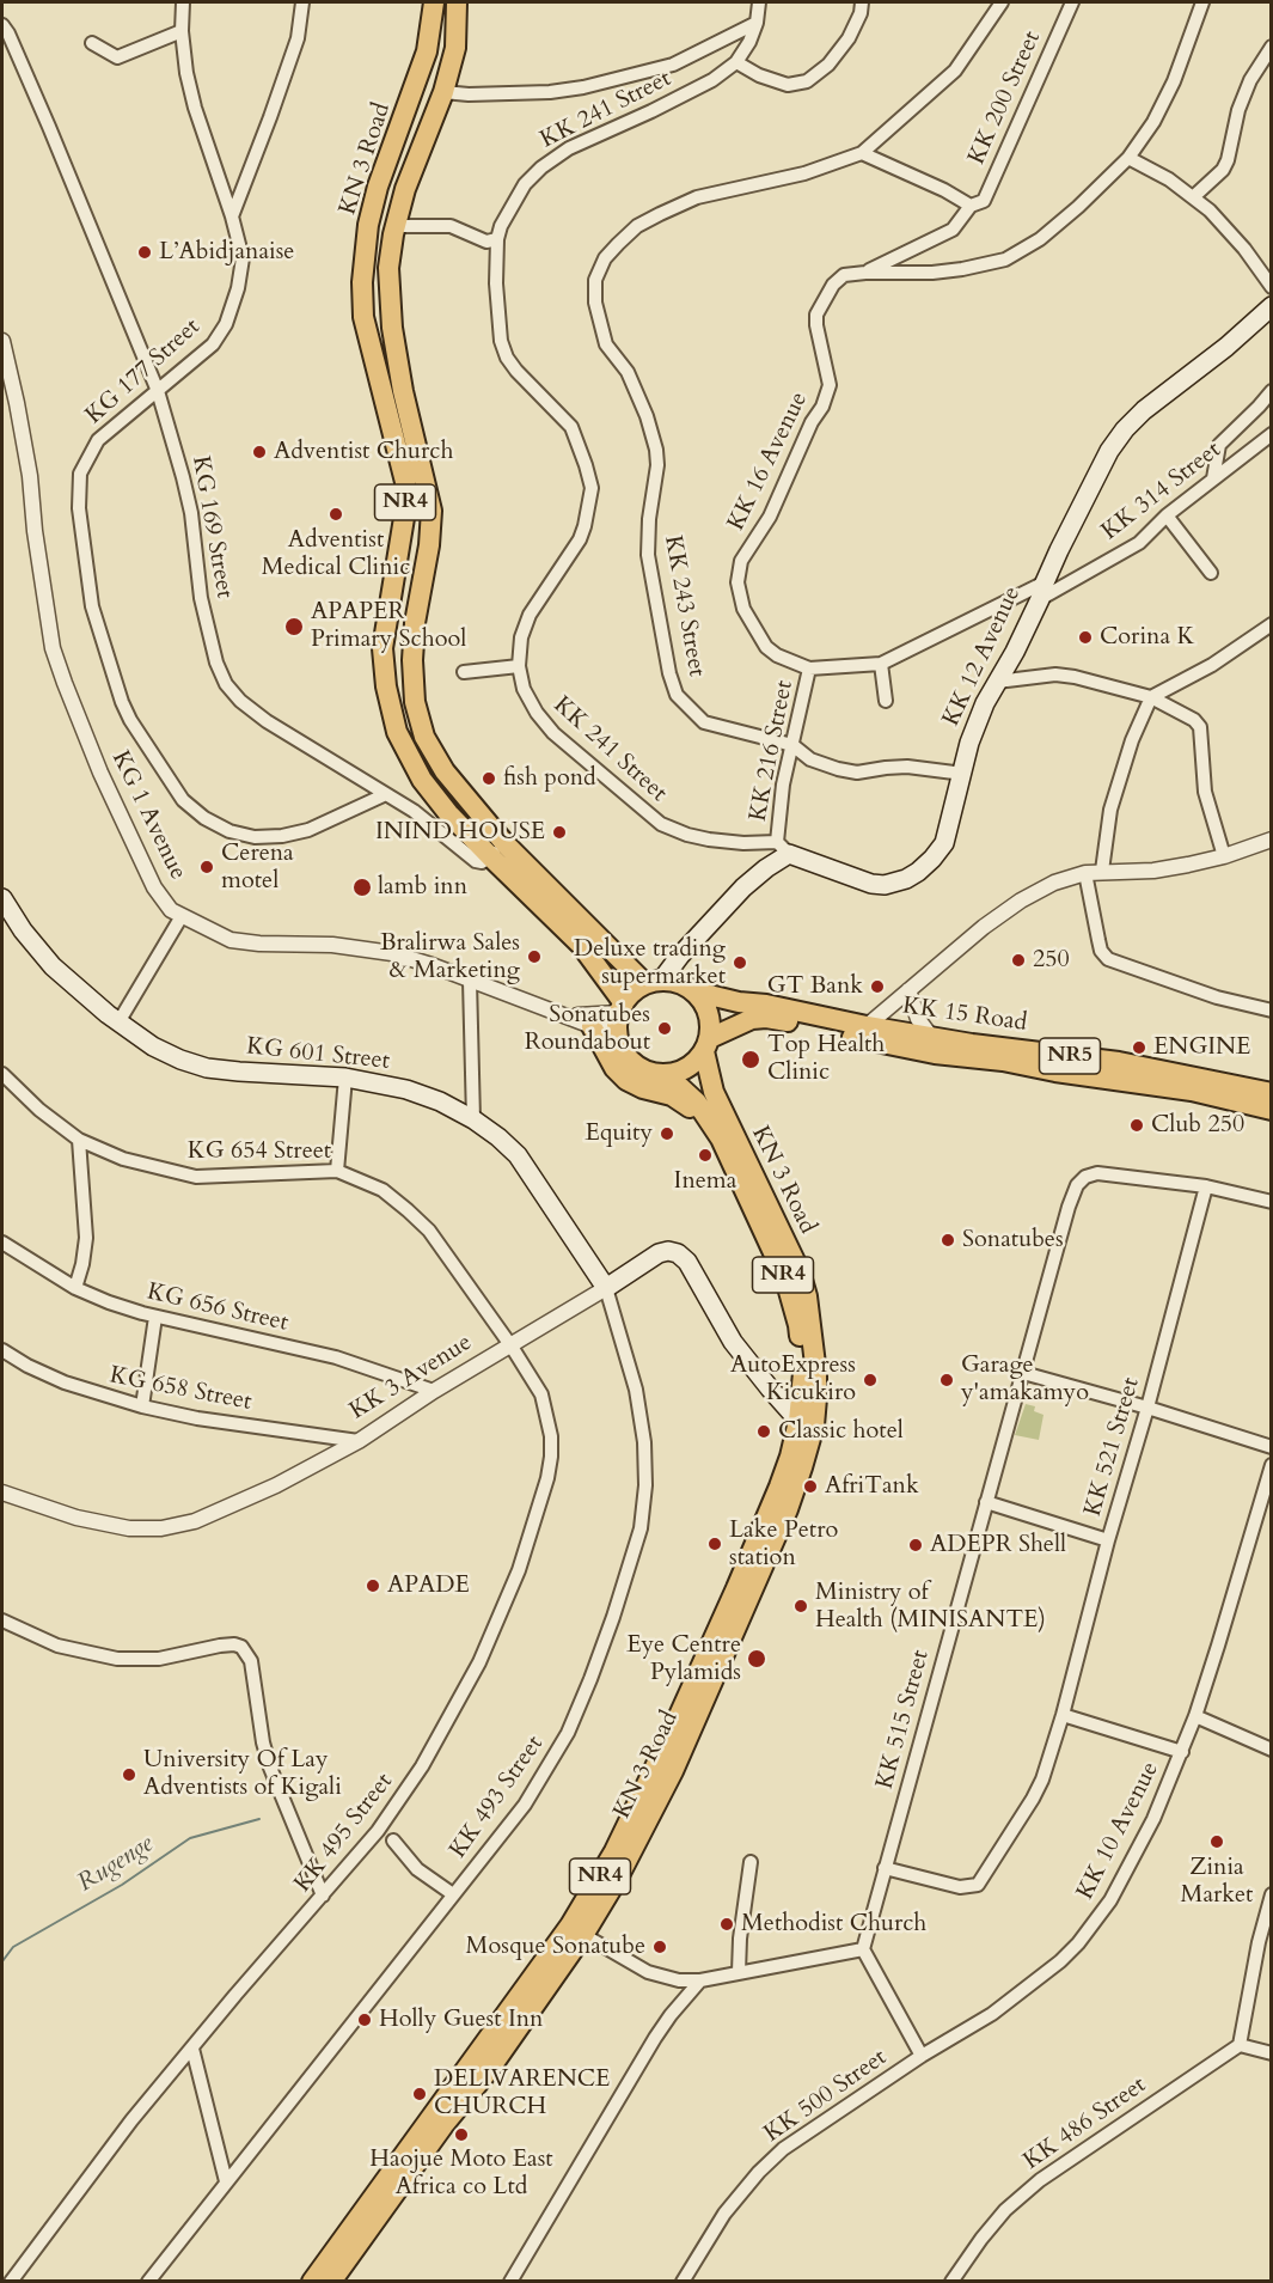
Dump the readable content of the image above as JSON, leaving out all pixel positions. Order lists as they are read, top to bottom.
{
  "streets": {
    "highway": [
      "KN 3 Road",
      "NR4",
      "KK 15 Road",
      "NR5"
    ],
    "main road": ["KK 12 Avenue", "KG 601 Street", "KK 3 Avenue"],
    "street": [
      "KK 200 Street",
      "KK 241 Street",
      "KG 177 Street",
      "KK 16 Avenue",
      "KK 314 Street",
      "KG 169 Street",
      "KK 243 Street",
      "KK 216 Street",
      "KG 1 Avenue",
      "KG 654 Street",
      "KG 656 Street",
      "KG 658 Street",
      "KK 521 Street",
      "KK 515 Street",
      "KK 493 Street",
      "KK 10 Avenue",
      "KK 495 Street",
      "KK 500 Street",
      "KK 486 Street"
    ]
  },
  "crossings": [
    ["KK 200 Street", "KK 16 Avenue"],
    ["KK 241 Street", "KK 12 Avenue"],
    ["KK 241 Street", "KK 216 Street"],
    ["KN 3 Road", "NR4"],
    ["KN 3 Road", "KG 169 Street"],
    ["KN 3 Road", "KK 3 Avenue"],
    ["KG 177 Street", "KG 169 Street"],
    ["KK 16 Avenue", "KK 314 Street"],
    ["KK 16 Avenue", "KK 12 Avenue"],
    ["KK 16 Avenue", "KK 216 Street"],
    ["KK 314 Street", "KK 12 Avenue"],
    ["NR4", "KG 1 Avenue"],
    ["NR4", "KK 15 Road"],
    ["KK 243 Street", "KK 12 Avenue"],
    ["KK 243 Street", "KK 216 Street"],
    ["KK 12 Avenue", "KK 216 Street"],
    ["KG 1 Avenue", "KK 15 Road"],
    ["KG 601 Street", "KK 3 Avenue"],
    ["KG 601 Street", "KK 493 Street"],
    ["KG 654 Street", "KK 3 Avenue"],
    ["KG 654 Street", "KK 495 Street"],
    ["KG 656 Street", "KK 3 Avenue"],
    ["KK 3 Avenue", "KG 658 Street"],
    ["KK 3 Avenue", "KK 493 Street"],
    ["KK 3 Avenue", "KK 495 Street"],
    ["KK 521 Street", "KK 515 Street"],
    ["KK 10 Avenue", "KK 500 Street"]
  ],
  "water": ["Rugenge"],
  "places": [
    "L’Abidjanaise",
    "Adventist Church",
    "Adventist Medical Clinic",
    "APAPER Primary School",
    "Corina K",
    "fish pond",
    "ININD HOUSE",
    "Cerena motel",
    "lamb inn",
    "Bralirwa Sales & Marketing",
    "250",
    "Deluxe trading supermarket",
    "GT Bank",
    "Sonatubes Roundabout",
    "ENGINE",
    "Top Health Clinic",
    "Club 250",
    "Equity",
    "Inema",
    "Sonatubes",
    "AutoExpress Kicukiro",
    "Garage y'amakamyo",
    "Classic hotel",
    "AfriTank",
    "Lake Petro station",
    "ADEPR Shell",
    "APADE",
    "Ministry of Health (MINISANTE)",
    "Eye Centre Pylamids",
    "University Of Lay Adventists of Kigali",
    "Zinia Market",
    "Methodist Church",
    "Mosque Sonatube",
    "Holly Guest Inn",
    "DELIVARENCE CHURCH",
    "Haojue Moto East Africa co Ltd"
  ]
}
